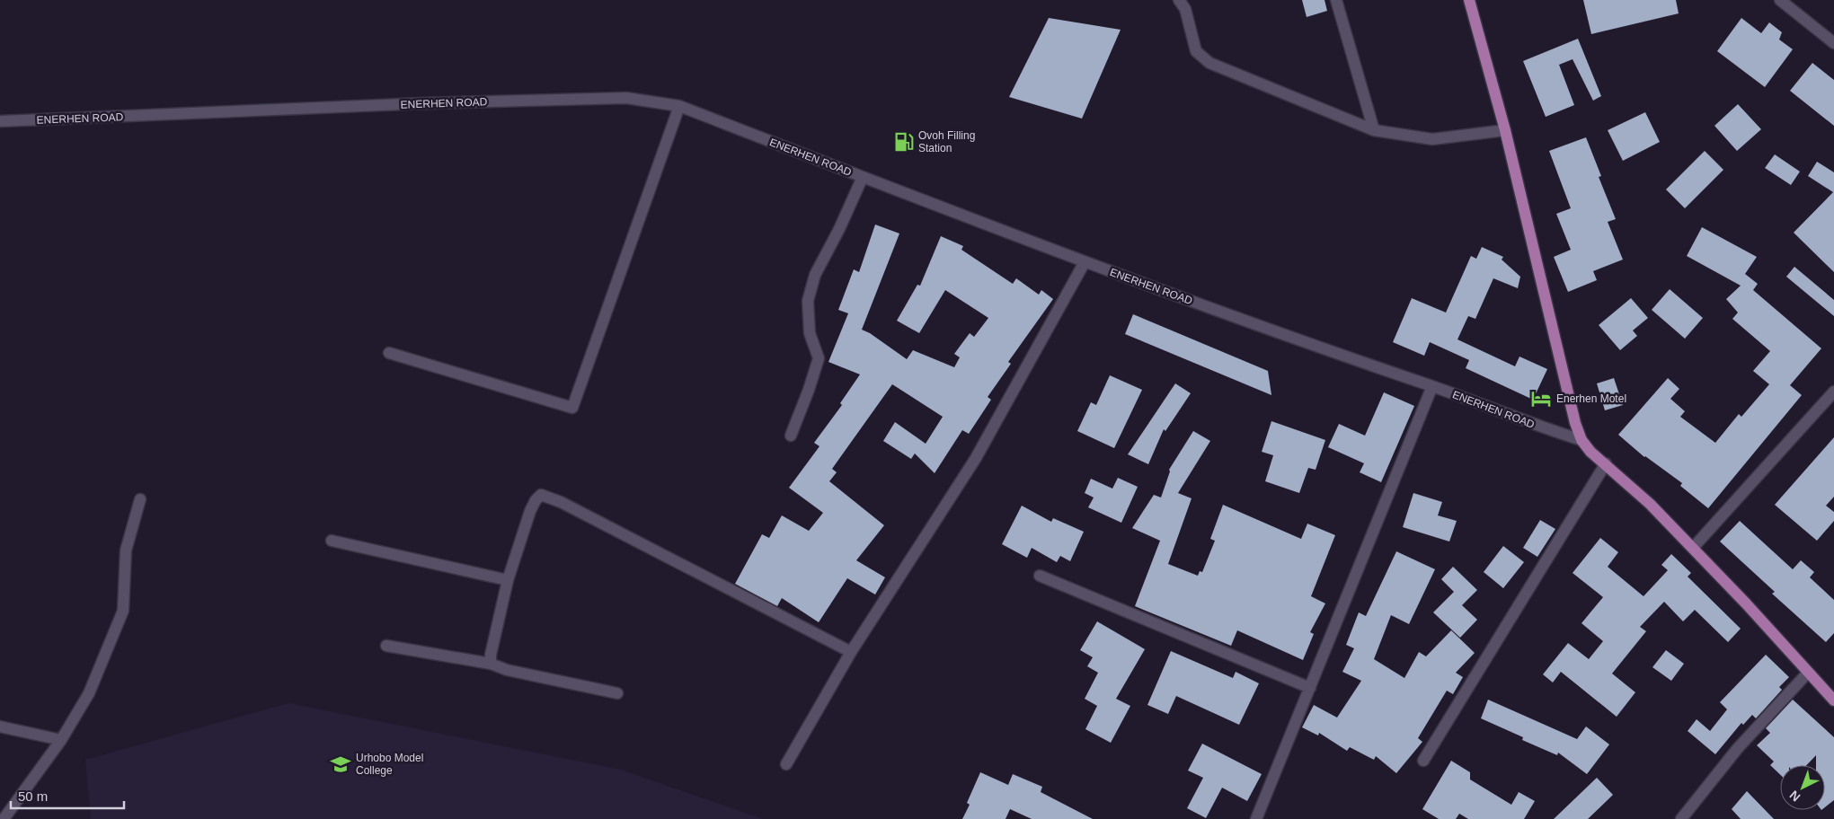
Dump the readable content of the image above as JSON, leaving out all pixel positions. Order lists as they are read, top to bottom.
{
  "streets": {
    "street": ["ENERHEN ROAD"]
  },
  "places": {
    "fuel station": ["Ovoh Filling Station"],
    "hotel": ["Enerhen Motel"],
    "school or university": ["Urhobo Model College"]
  },
  "scale_bar": "50 m",
  "north": "bottom left"
}
